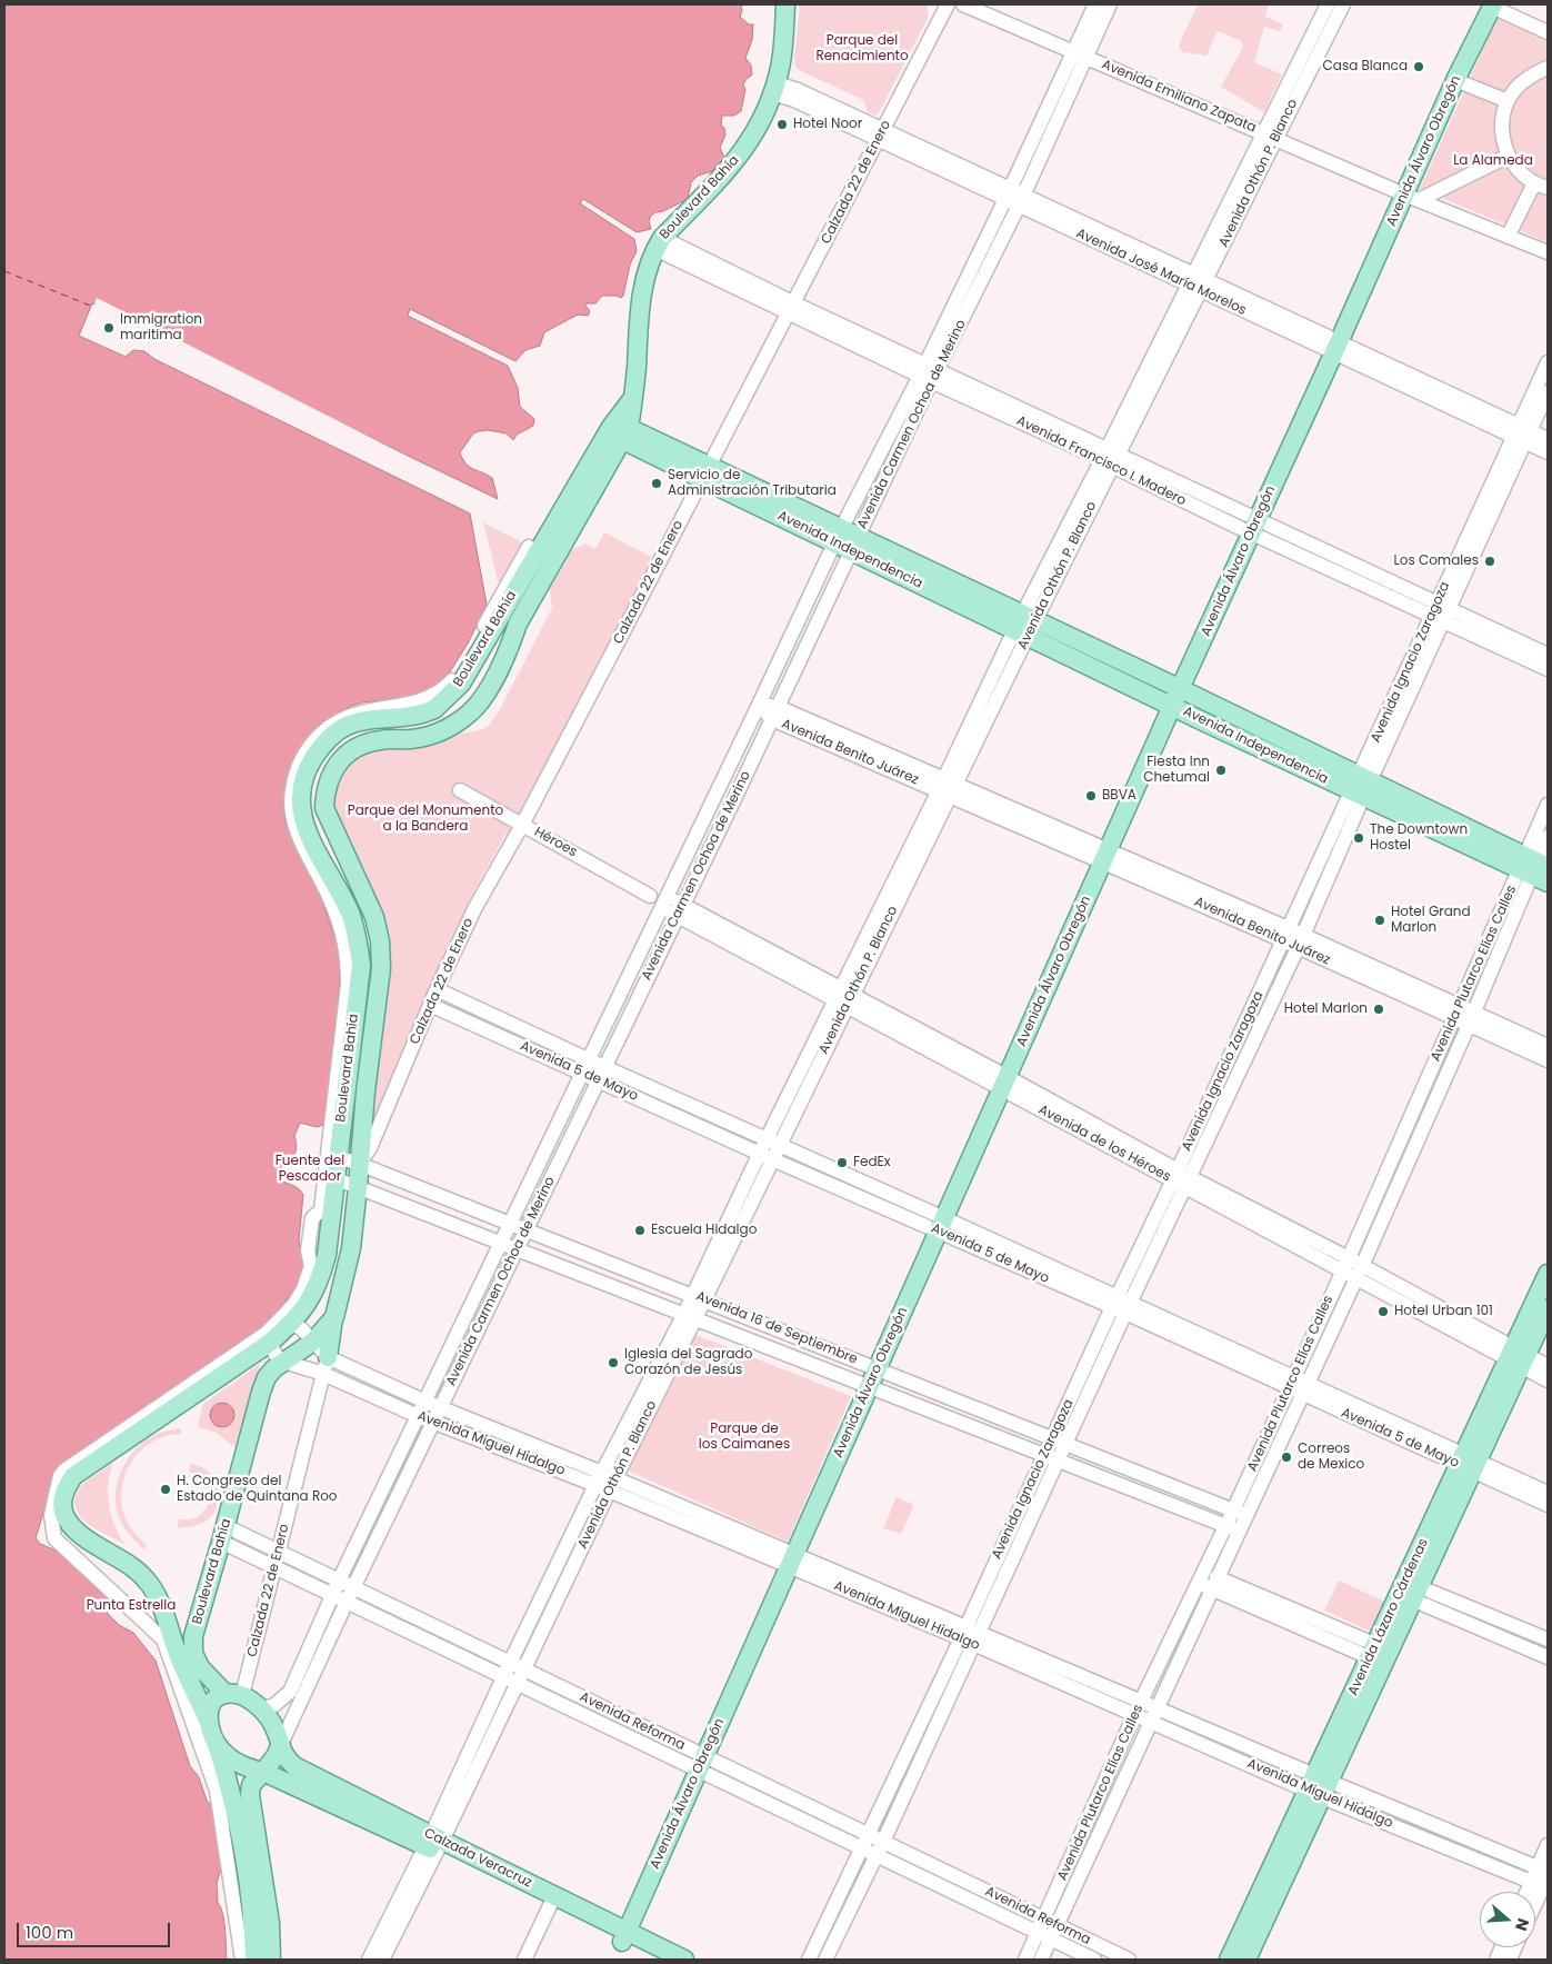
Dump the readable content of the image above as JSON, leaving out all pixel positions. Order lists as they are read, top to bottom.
{
  "streets": {
    "main road": [
      "Avenida Álvaro Obregón",
      "Boulevard Bahía",
      "Avenida Independencia",
      "Avenida Lázaro Cárdenas",
      "Calzada Veracruz"
    ],
    "street": [
      "Avenida Emiliano Zapata",
      "Avenida Othón P. Blanco",
      "Calzada 22 de Enero",
      "Avenida José María Morelos",
      "Avenida Carmen Ochoa de Merino",
      "Avenida Francisco I. Madero",
      "Avenida Ignacio Zaragoza",
      "Avenida Benito Juárez",
      "Héroes",
      "Avenida Plutarco Elías Calles",
      "Avenida 5 de Mayo",
      "Avenida de los Héroes",
      "Avenida 16 de Septiembre",
      "Avenida Miguel Hidalgo",
      "Avenida Reforma"
    ]
  },
  "crossings": [
    ["Avenida Emiliano Zapata", "Avenida Álvaro Obregón"],
    ["Avenida Emiliano Zapata", "Avenida Othón P. Blanco"],
    ["Avenida Emiliano Zapata", "Avenida Carmen Ochoa de Merino"],
    ["Avenida Álvaro Obregón", "Avenida José María Morelos"],
    ["Avenida Álvaro Obregón", "Avenida Francisco I. Madero"],
    ["Avenida Álvaro Obregón", "Avenida Independencia"],
    ["Avenida Álvaro Obregón", "Avenida Benito Juárez"],
    ["Avenida Álvaro Obregón", "Avenida 5 de Mayo"],
    ["Avenida Álvaro Obregón", "Avenida de los Héroes"],
    ["Avenida Álvaro Obregón", "Avenida 16 de Septiembre"],
    ["Avenida Álvaro Obregón", "Avenida Miguel Hidalgo"],
    ["Avenida Álvaro Obregón", "Avenida Reforma"],
    ["Avenida Álvaro Obregón", "Calzada Veracruz"],
    ["Avenida Othón P. Blanco", "Avenida José María Morelos"],
    ["Avenida Othón P. Blanco", "Avenida Francisco I. Madero"],
    ["Avenida Othón P. Blanco", "Avenida Independencia"],
    ["Avenida Othón P. Blanco", "Avenida Benito Juárez"],
    ["Avenida Othón P. Blanco", "Avenida 5 de Mayo"],
    ["Avenida Othón P. Blanco", "Avenida de los Héroes"],
    ["Avenida Othón P. Blanco", "Avenida 16 de Septiembre"],
    ["Avenida Othón P. Blanco", "Avenida Miguel Hidalgo"],
    ["Avenida Othón P. Blanco", "Avenida Reforma"],
    ["Avenida Othón P. Blanco", "Calzada Veracruz"],
    ["Calzada 22 de Enero", "Boulevard Bahía"],
    ["Calzada 22 de Enero", "Avenida José María Morelos"],
    ["Calzada 22 de Enero", "Avenida Carmen Ochoa de Merino"],
    ["Calzada 22 de Enero", "Avenida Francisco I. Madero"],
    ["Calzada 22 de Enero", "Avenida Independencia"],
    ["Calzada 22 de Enero", "Héroes"],
    ["Calzada 22 de Enero", "Avenida 5 de Mayo"],
    ["Calzada 22 de Enero", "Avenida 16 de Septiembre"],
    ["Calzada 22 de Enero", "Avenida Miguel Hidalgo"],
    ["Calzada 22 de Enero", "Avenida Reforma"],
    ["Calzada 22 de Enero", "Calzada Veracruz"],
    ["Boulevard Bahía", "Avenida José María Morelos"],
    ["Boulevard Bahía", "Avenida Carmen Ochoa de Merino"],
    ["Boulevard Bahía", "Avenida Francisco I. Madero"],
    ["Boulevard Bahía", "Avenida Independencia"],
    ["Boulevard Bahía", "Avenida 16 de Septiembre"],
    ["Boulevard Bahía", "Avenida Miguel Hidalgo"],
    ["Boulevard Bahía", "Avenida Reforma"],
    ["Boulevard Bahía", "Calzada Veracruz"],
    ["Avenida José María Morelos", "Avenida Carmen Ochoa de Merino"],
    ["Avenida José María Morelos", "Avenida Ignacio Zaragoza"],
    ["Avenida Carmen Ochoa de Merino", "Avenida Francisco I. Madero"],
    ["Avenida Carmen Ochoa de Merino", "Avenida Independencia"],
    ["Avenida Carmen Ochoa de Merino", "Avenida Benito Juárez"],
    ["Avenida Carmen Ochoa de Merino", "Avenida 5 de Mayo"],
    ["Avenida Carmen Ochoa de Merino", "Avenida de los Héroes"],
    ["Avenida Carmen Ochoa de Merino", "Avenida 16 de Septiembre"],
    ["Avenida Carmen Ochoa de Merino", "Avenida Miguel Hidalgo"],
    ["Avenida Carmen Ochoa de Merino", "Avenida Reforma"],
    ["Avenida Carmen Ochoa de Merino", "Calzada Veracruz"],
    ["Avenida Francisco I. Madero", "Avenida Ignacio Zaragoza"],
    ["Avenida Independencia", "Avenida Ignacio Zaragoza"],
    ["Avenida Independencia", "Avenida Plutarco Elías Calles"],
    ["Avenida Ignacio Zaragoza", "Avenida Benito Juárez"],
    ["Avenida Ignacio Zaragoza", "Avenida 5 de Mayo"],
    ["Avenida Ignacio Zaragoza", "Avenida de los Héroes"],
    ["Avenida Ignacio Zaragoza", "Avenida 16 de Septiembre"],
    ["Avenida Ignacio Zaragoza", "Avenida Miguel Hidalgo"],
    ["Avenida Ignacio Zaragoza", "Avenida Reforma"],
    ["Avenida Benito Juárez", "Avenida Plutarco Elías Calles"],
    ["Avenida Plutarco Elías Calles", "Avenida 5 de Mayo"],
    ["Avenida Plutarco Elías Calles", "Avenida de los Héroes"],
    ["Avenida Plutarco Elías Calles", "Avenida 16 de Septiembre"],
    ["Avenida Plutarco Elías Calles", "Avenida Miguel Hidalgo"],
    ["Avenida Plutarco Elías Calles", "Avenida Reforma"],
    ["Avenida 5 de Mayo", "Avenida Lázaro Cárdenas"],
    ["Avenida de los Héroes", "Avenida Lázaro Cárdenas"],
    ["Avenida Miguel Hidalgo", "Avenida Lázaro Cárdenas"]
  ],
  "parks": [
    "Parque del Renacimiento",
    "La Alameda",
    "Parque del Monumento a la Bandera",
    "Fuente del Pescador",
    "Parque de los Caimanes",
    "Punta Estrella"
  ],
  "places": [
    "Casa Blanca",
    "Hotel Noor",
    "Immigration maritima",
    "Servicio de Administración Tributaria",
    "Los Comales",
    "Fiesta Inn Chetumal",
    "BBVA",
    "The Downtown Hostel",
    "Hotel Grand Marlon",
    "Hotel Marlon",
    "FedEx",
    "Escuela Hidalgo",
    "Hotel Urban 101",
    "Iglesia del Sagrado Corazón de Jesús",
    "Correos de Mexico",
    "H. Congreso del Estado de Quintana Roo"
  ],
  "scale_bar": "100 m",
  "north": "right"
}
